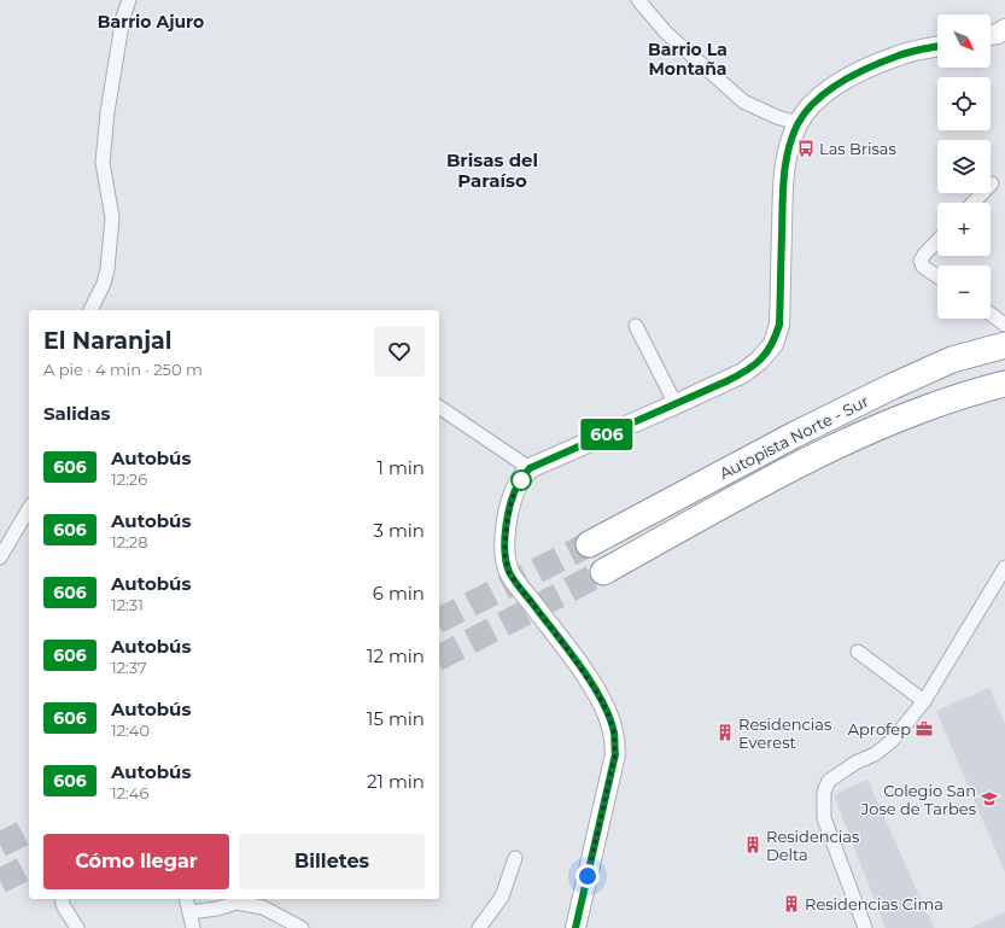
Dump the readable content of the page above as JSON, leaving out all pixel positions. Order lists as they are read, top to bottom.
{
  "streets": {
    "highway": ["Autopista Norte - Sur"]
  },
  "districts": ["Barrio Ajuro", "Barrio La Montaña", "Brisas del Paraíso"],
  "places": {
    "bus stop": ["Las Brisas"],
    "office": ["Aprofep"],
    "building": ["Residencias Everest", "Residencias Delta", "Residencias Cima"],
    "school or university": ["Colegio San Jose de Tarbes"]
  },
  "lines": ["bus line 606"],
  "north": "bottom right",
  "page": {
    "on_map": "606",
    "map_buttons": ["+", "−"],
    "heading": [
      ["El Naranjal", "A pie · 4 min · 250 m"],
      "Salidas"
    ],
    "list": [
      {
        "mark": "606",
        "name": "Autobús",
        "note": "12:26",
        "value": "1 min"
      },
      {
        "mark": "606",
        "name": "Autobús",
        "note": "12:28",
        "value": "3 min"
      },
      {
        "mark": "606",
        "name": "Autobús",
        "note": "12:31",
        "value": "6 min"
      },
      {
        "mark": "606",
        "name": "Autobús",
        "note": "12:37",
        "value": "12 min"
      },
      {
        "mark": "606",
        "name": "Autobús",
        "note": "12:40",
        "value": "15 min"
      },
      {
        "mark": "606",
        "name": "Autobús",
        "note": "12:46",
        "value": "21 min"
      }
    ],
    "buttons": ["Cómo llegar", "Billetes"]
  }
}
